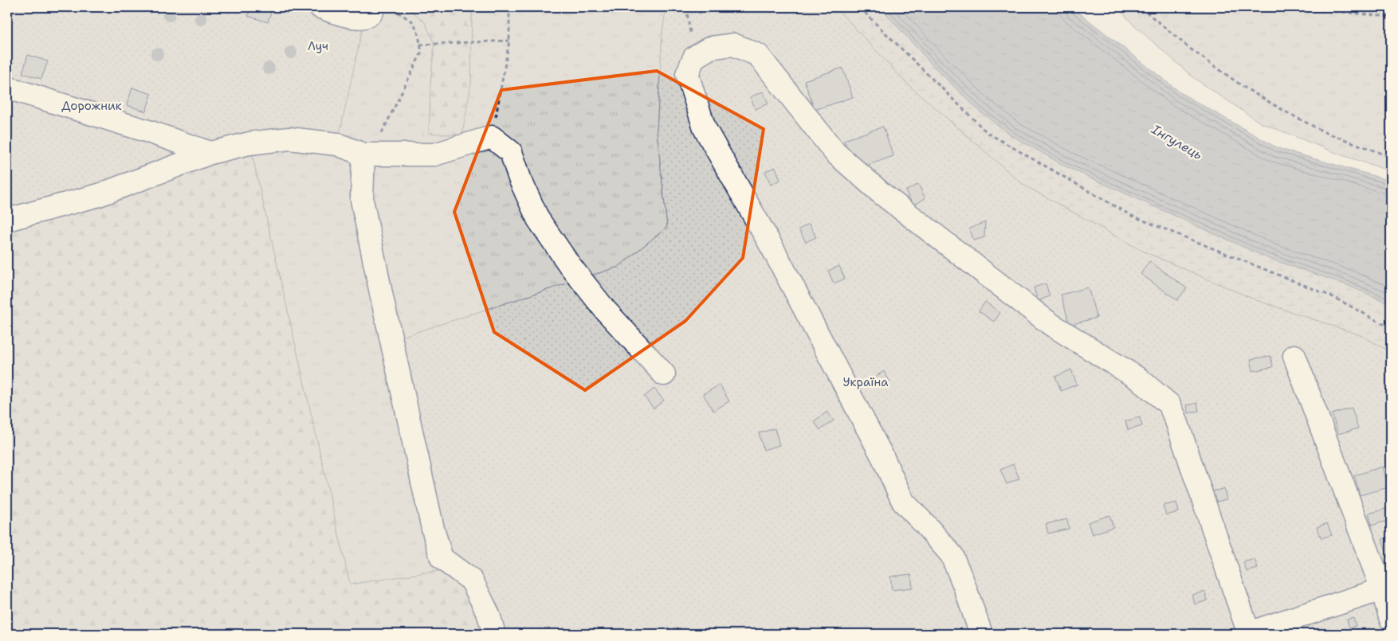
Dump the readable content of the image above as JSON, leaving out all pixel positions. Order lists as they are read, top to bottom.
{
  "water": ["Інгулець"],
  "parks": ["Луч", "Дорожник", "Україна"]
}
